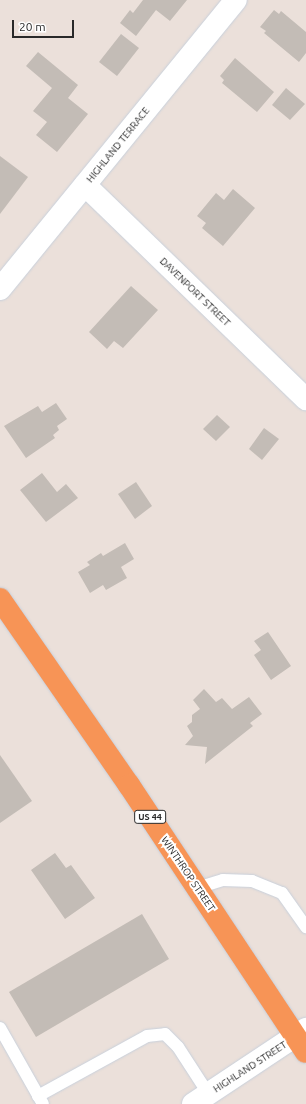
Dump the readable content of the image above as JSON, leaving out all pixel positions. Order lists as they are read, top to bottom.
{
  "streets": {
    "highway": ["US 44", "WINTHROP STREET"],
    "street": ["HIGHLAND TERRACE", "DAVENPORT STREET", "HIGHLAND STREET"]
  },
  "crossings": [
    ["HIGHLAND TERRACE", "DAVENPORT STREET"],
    ["WINTHROP STREET", "HIGHLAND STREET"]
  ],
  "scale_bar": "20 m"
}
